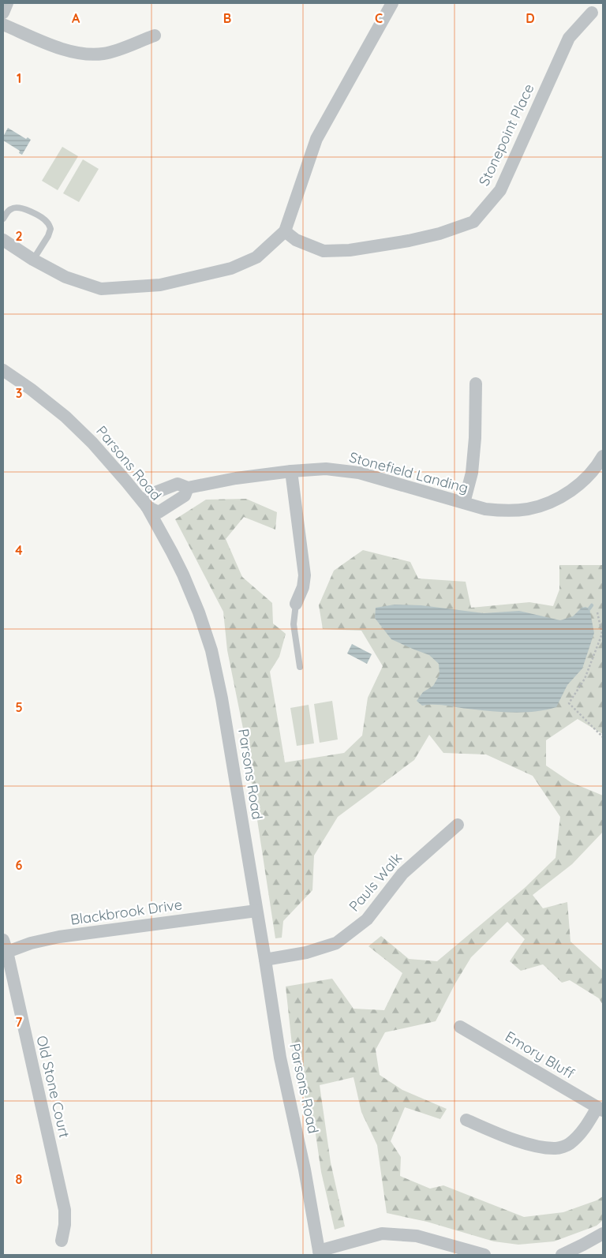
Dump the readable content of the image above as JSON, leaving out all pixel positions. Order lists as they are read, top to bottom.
{
  "streets": {
    "street": [
      "Stonepoint Place",
      "Parsons Road",
      "Stonefield Landing",
      "Pauls Walk",
      "Blackbrook Drive",
      "Emory Bluff",
      "Old Stone Court"
    ]
  },
  "crossings": [
    ["Parsons Road", "Stonefield Landing"],
    ["Parsons Road", "Pauls Walk"],
    ["Parsons Road", "Blackbrook Drive"],
    ["Blackbrook Drive", "Old Stone Court"]
  ],
  "grid": {
    "columns": [
      "A",
      "B",
      "C",
      "D"
    ],
    "rows": [
      "1",
      "2",
      "3",
      "4",
      "5",
      "6",
      "7",
      "8"
    ]
  }
}
